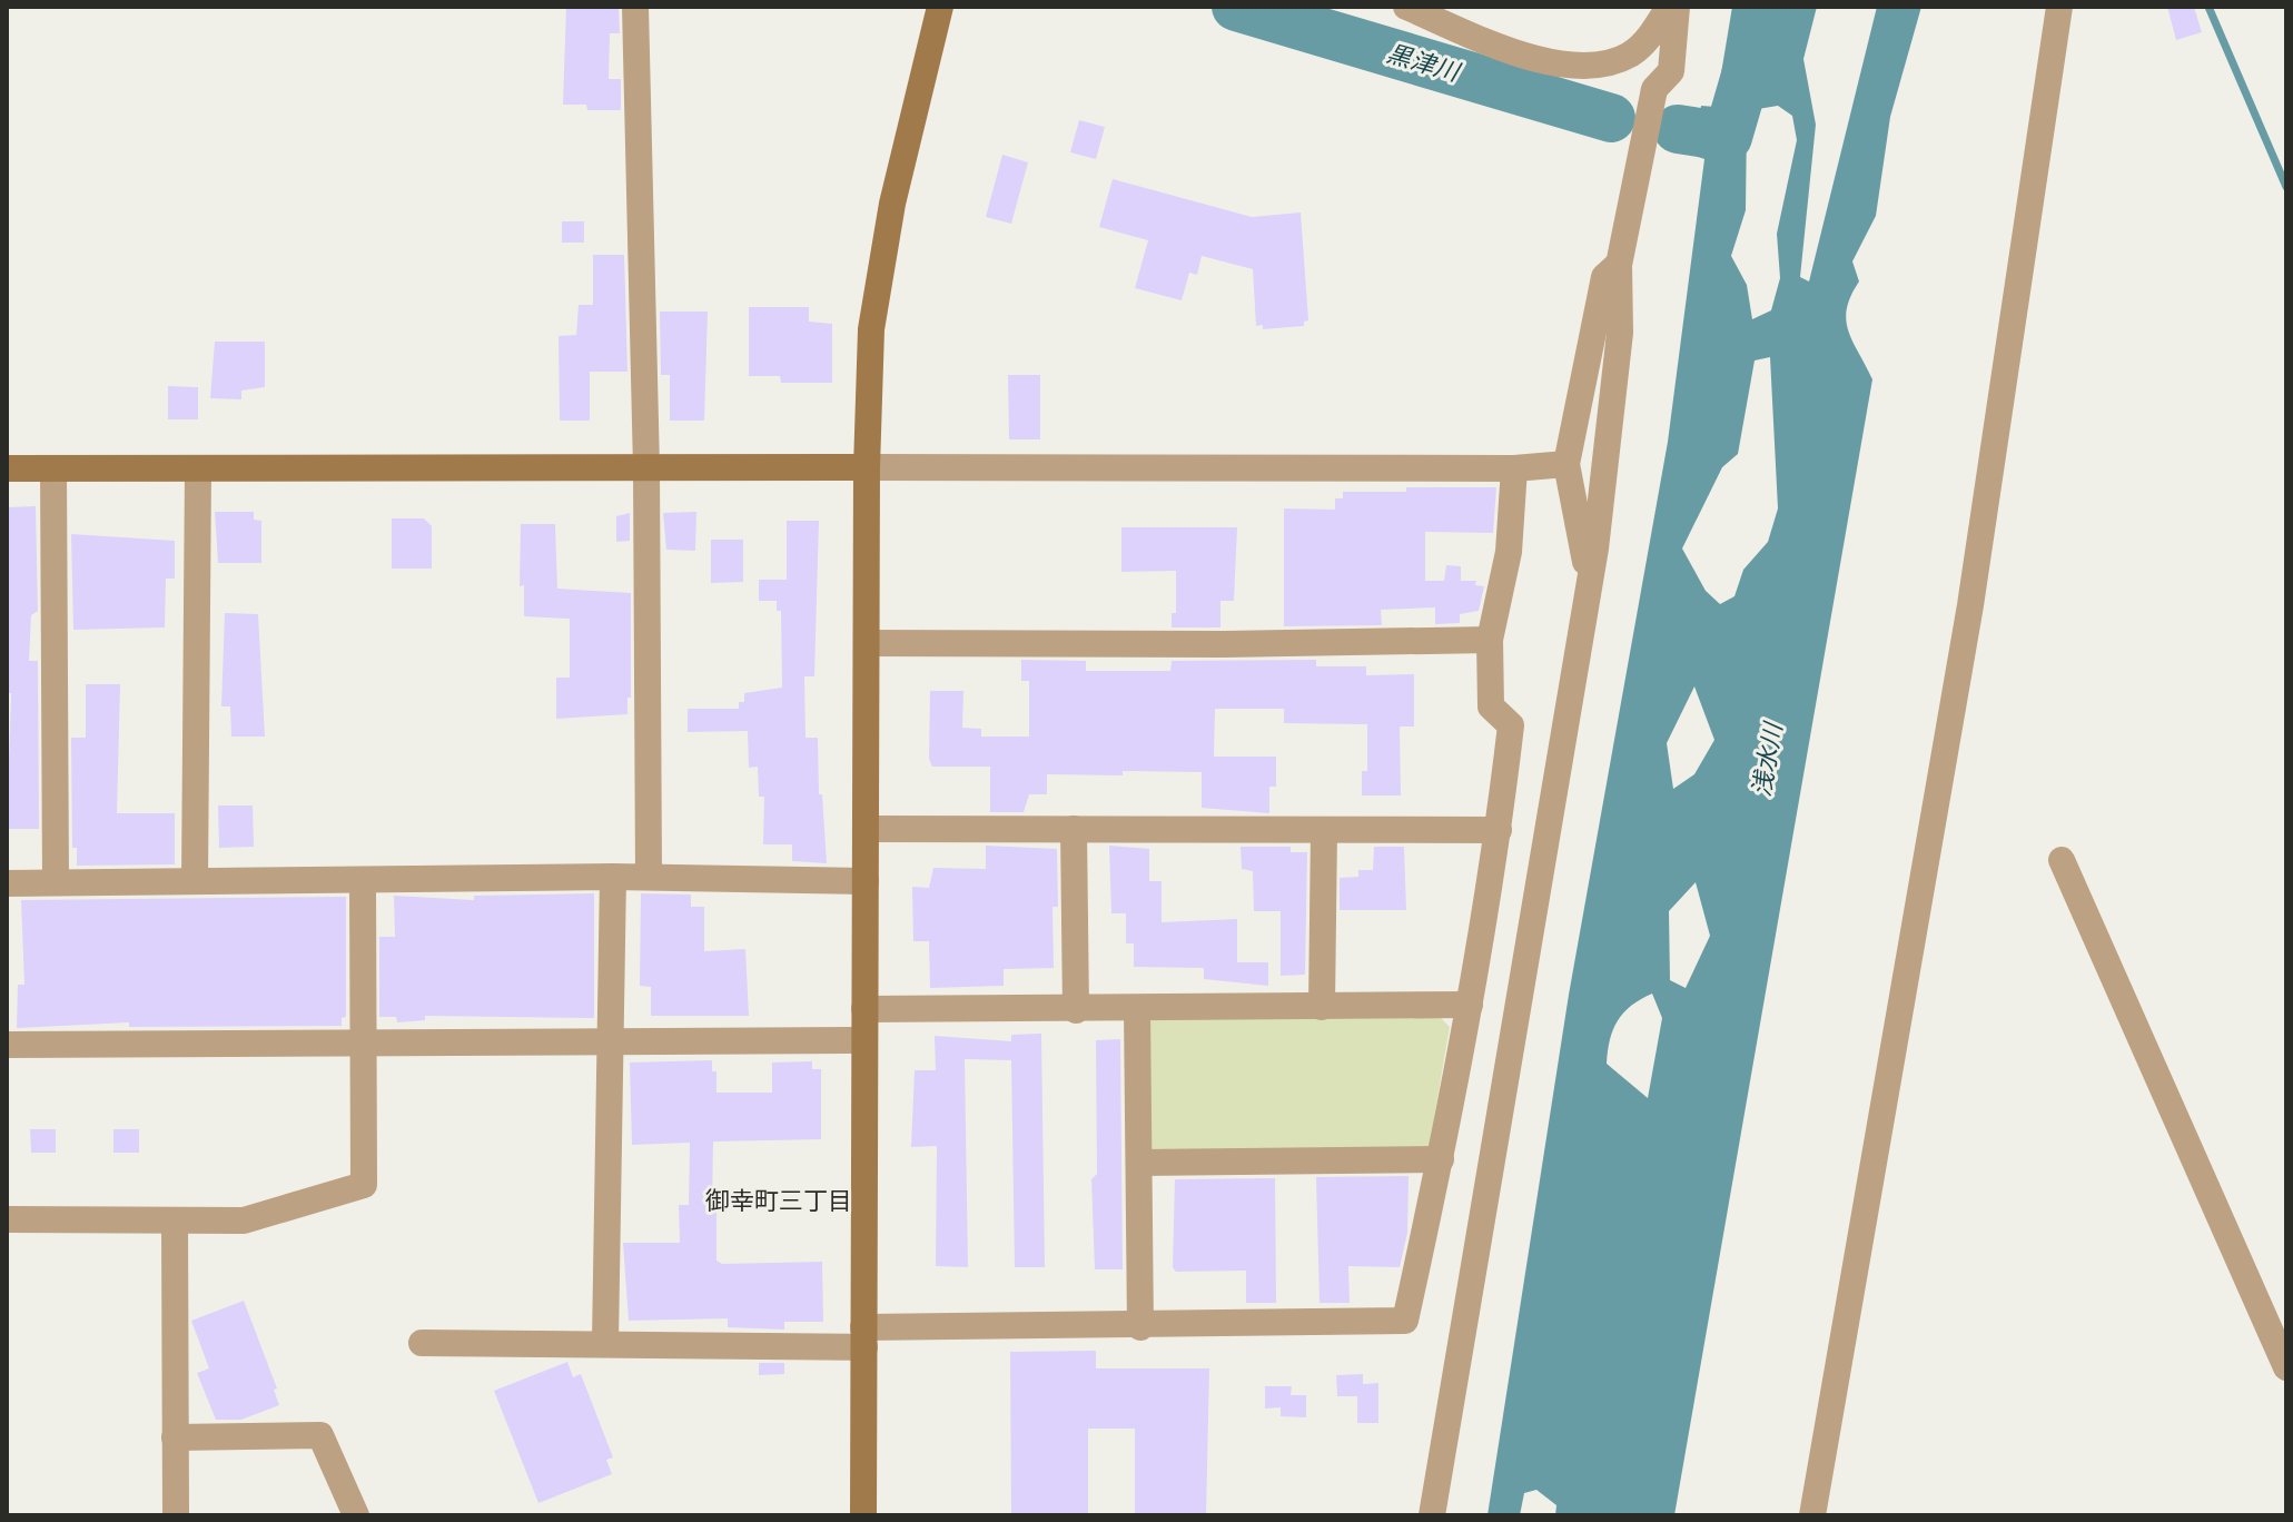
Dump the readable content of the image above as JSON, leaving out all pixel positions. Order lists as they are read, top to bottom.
{
  "districts": ["御幸町三丁目"],
  "water": ["黒津川", "浅水川"]
}
